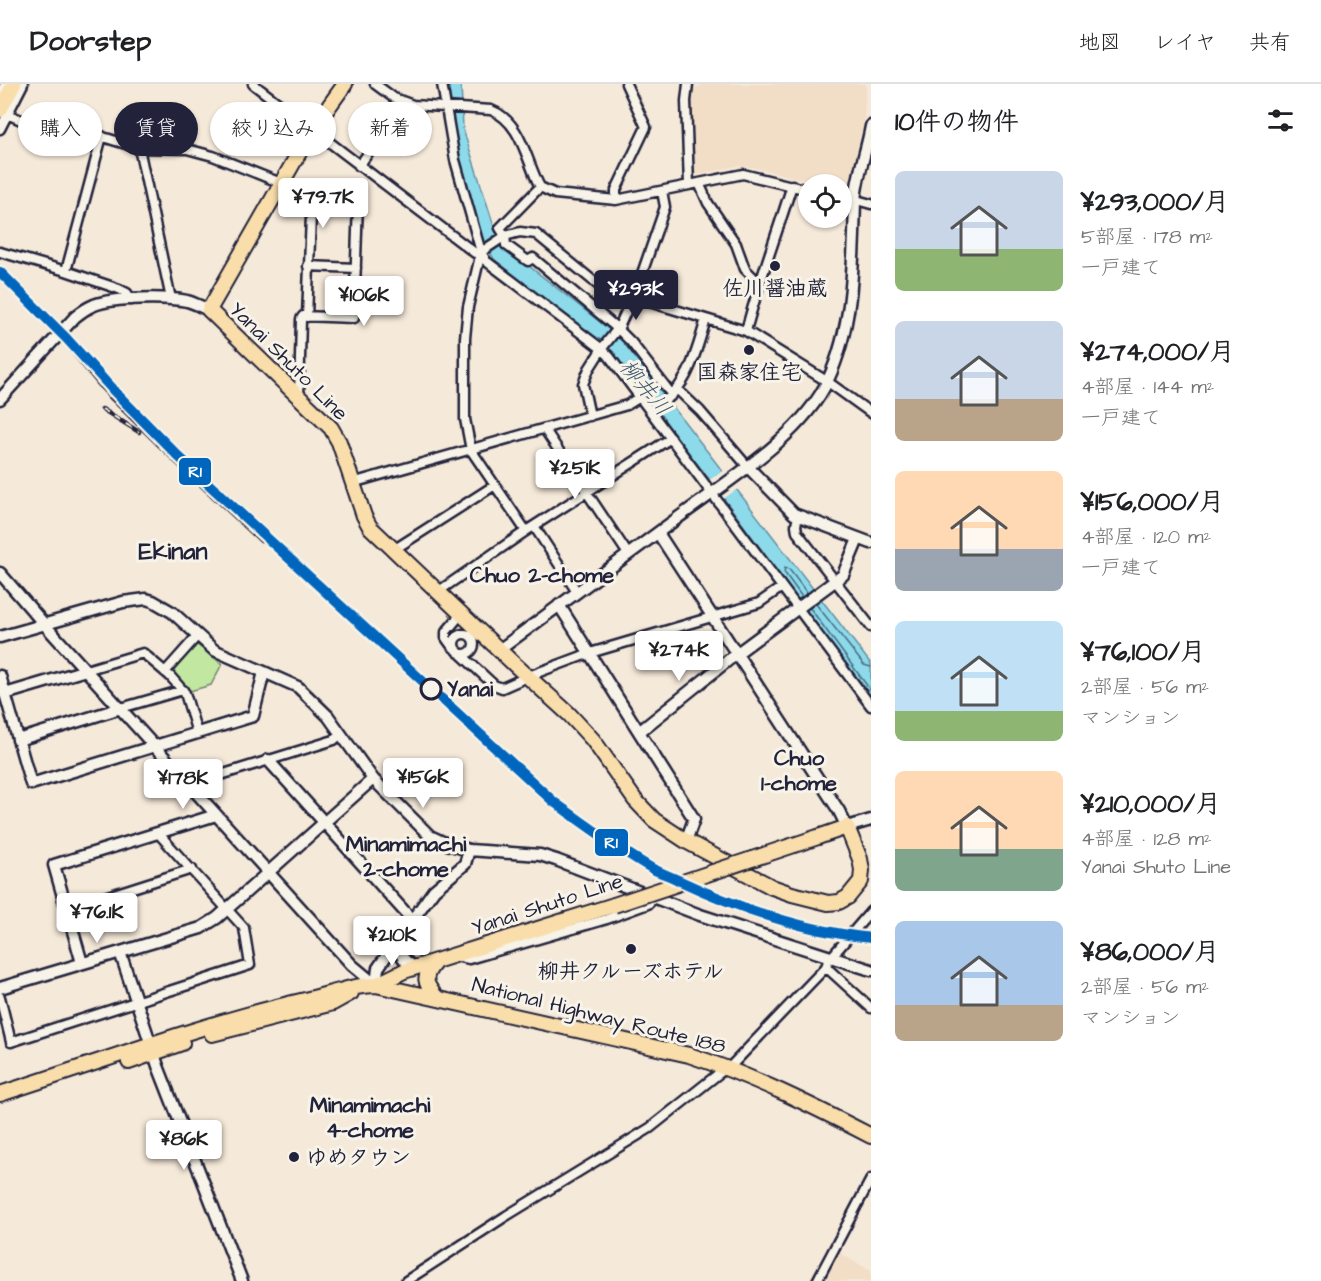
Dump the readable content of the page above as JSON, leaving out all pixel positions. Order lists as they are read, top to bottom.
{
  "streets": {
    "main road": ["Yanai Shuto Line", "National Highway Route 188"]
  },
  "crossings": [
    ["Yanai Shuto Line", "National Highway Route 188"]
  ],
  "districts": [
    "Ekinan",
    "Chuo 2-chome",
    "Chuo 1-chome",
    "Minamimachi 2-chome",
    "Minamimachi 4-chome"
  ],
  "water": ["柳井川"],
  "places": [
    "佐川醤油蔵",
    "国森家住宅",
    "Yanai",
    "柳井クルーズホテル",
    "ゆめタウン"
  ],
  "lines": ["transit line R1"],
  "page": {
    "header": "Doorstep",
    "nav": ["地図", "レイヤ", "共有"],
    "heading": "10件の物件",
    "chip": [
      "購入",
      "賃貸",
      "絞り込み",
      "新着"
    ],
    "list": [
      {
        "name": "¥293,000/月",
        "note": "5部屋 · 178 m² · 一戸建て"
      },
      {
        "name": "¥274,000/月",
        "note": "4部屋 · 144 m² · 一戸建て"
      },
      {
        "name": "¥156,000/月",
        "note": "4部屋 · 120 m² · 一戸建て"
      },
      {
        "name": "¥76,100/月",
        "note": "2部屋 · 56 m² · マンション"
      },
      {
        "name": "¥210,000/月",
        "note": "4部屋 · 128 m² · Yanai Shuto Line"
      },
      {
        "name": "¥86,000/月",
        "note": "2部屋 · 56 m² · マンション"
      }
    ],
    "price": [
      "¥79.7K",
      "¥293K",
      "¥106K",
      "¥251K",
      "¥274K",
      "¥156K",
      "¥178K",
      "¥76.1K",
      "¥210K",
      "¥86K"
    ]
  }
}
